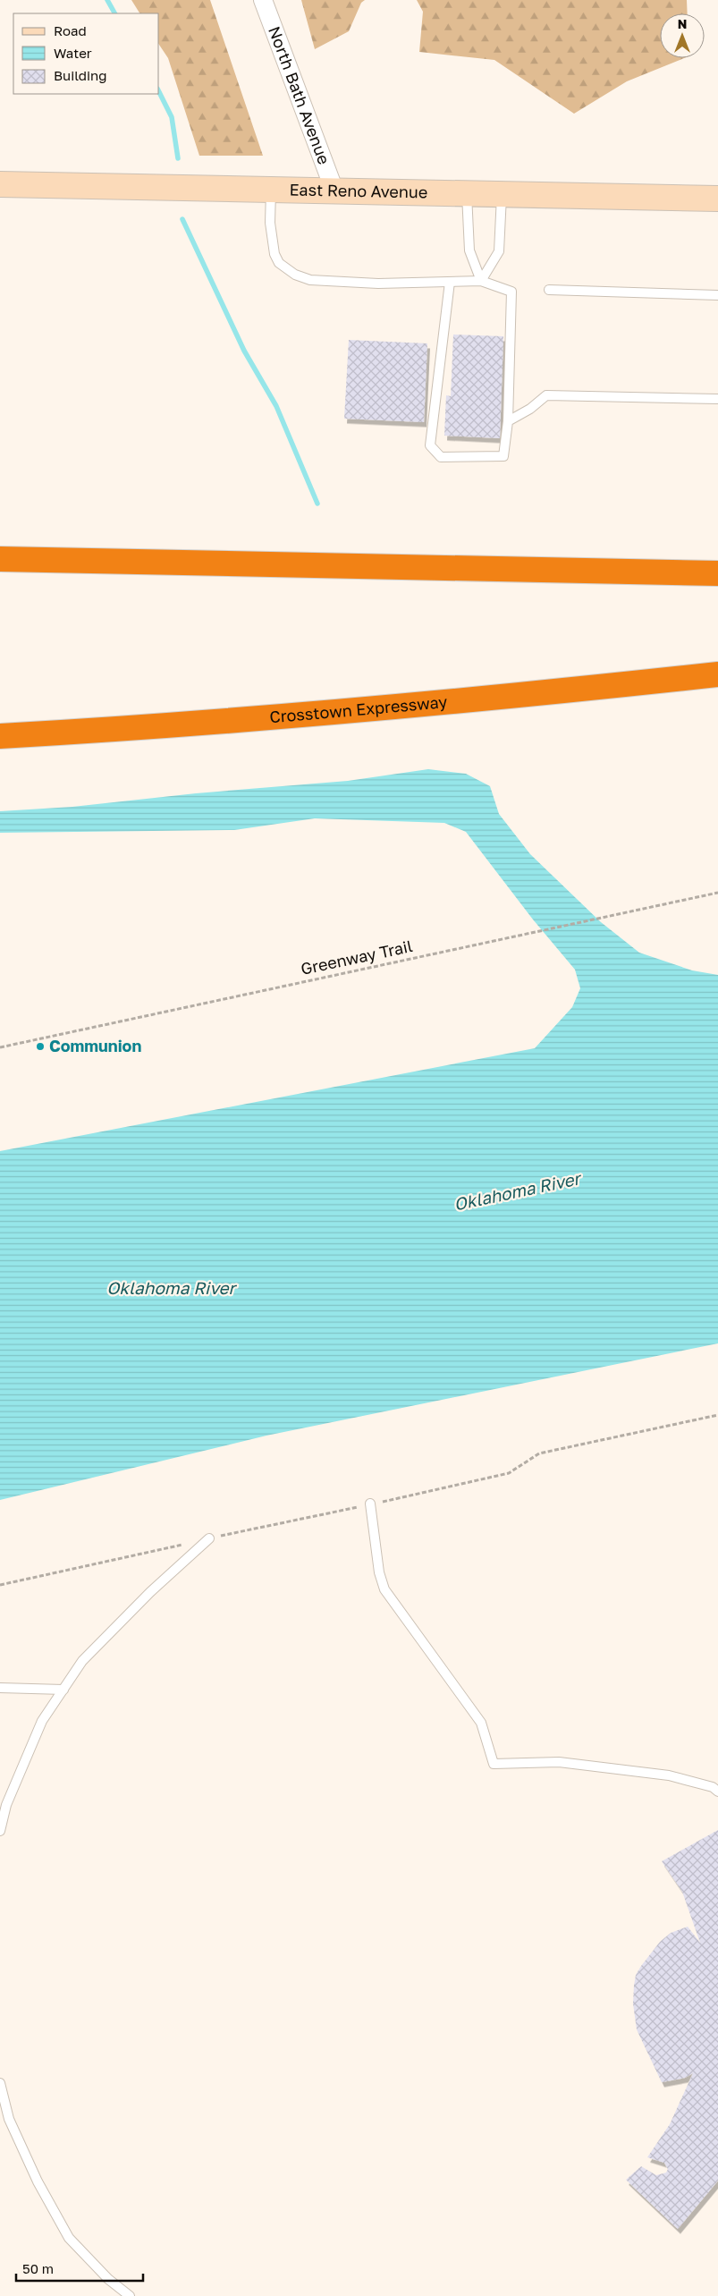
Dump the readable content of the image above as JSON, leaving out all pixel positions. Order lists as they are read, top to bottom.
{
  "streets": {
    "highway": ["Crosstown Expressway"],
    "main road": ["East Reno Avenue"],
    "street": ["North Bath Avenue"],
    "path": ["Greenway Trail"]
  },
  "crossings": [
    ["North Bath Avenue", "East Reno Avenue"]
  ],
  "water": ["Oklahoma River"],
  "places": ["Communion"],
  "legend": ["Road", "Water", "Building"],
  "scale_bar": "50 m",
  "north": "top"
}
